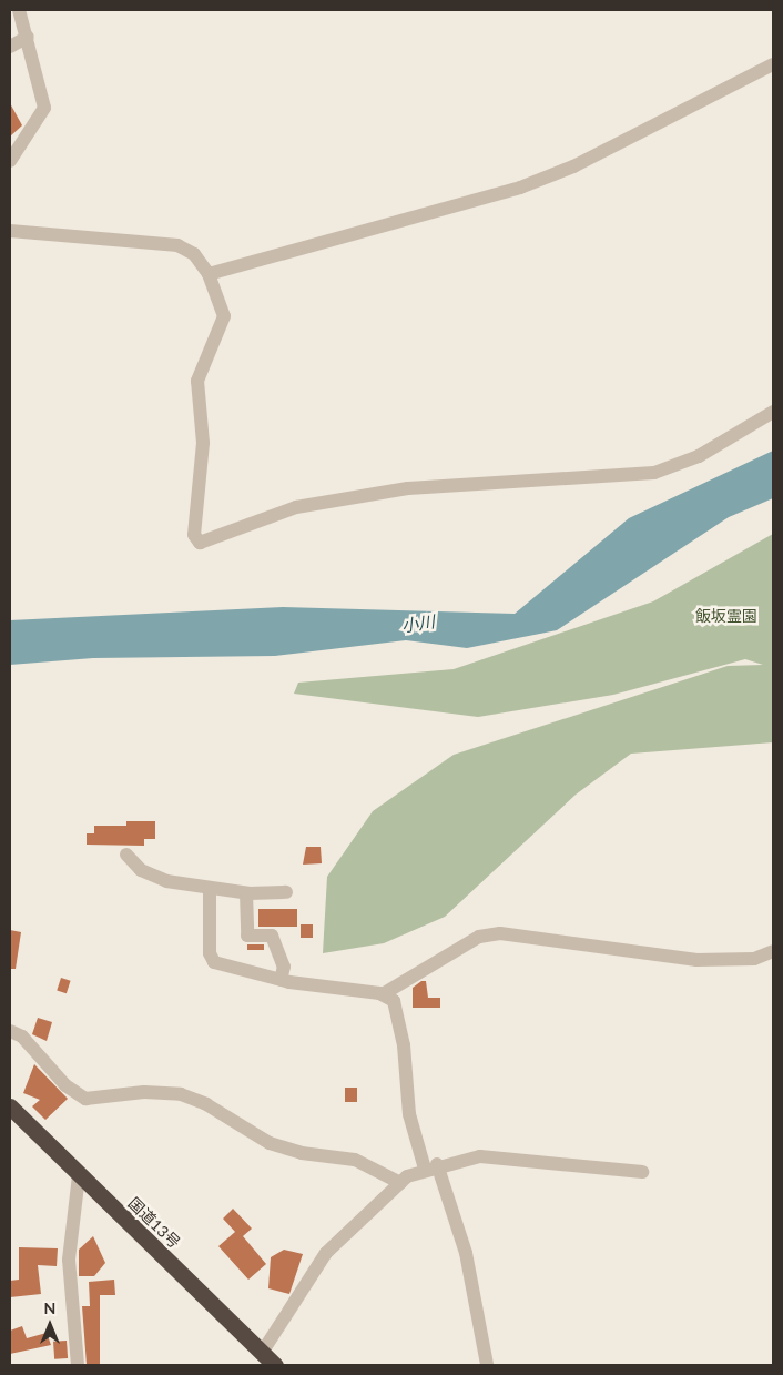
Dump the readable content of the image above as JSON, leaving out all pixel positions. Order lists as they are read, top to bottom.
{
  "streets": {
    "highway": ["国道13号"]
  },
  "water": ["小川"],
  "parks": ["飯坂霊園"],
  "north": "top"
}
